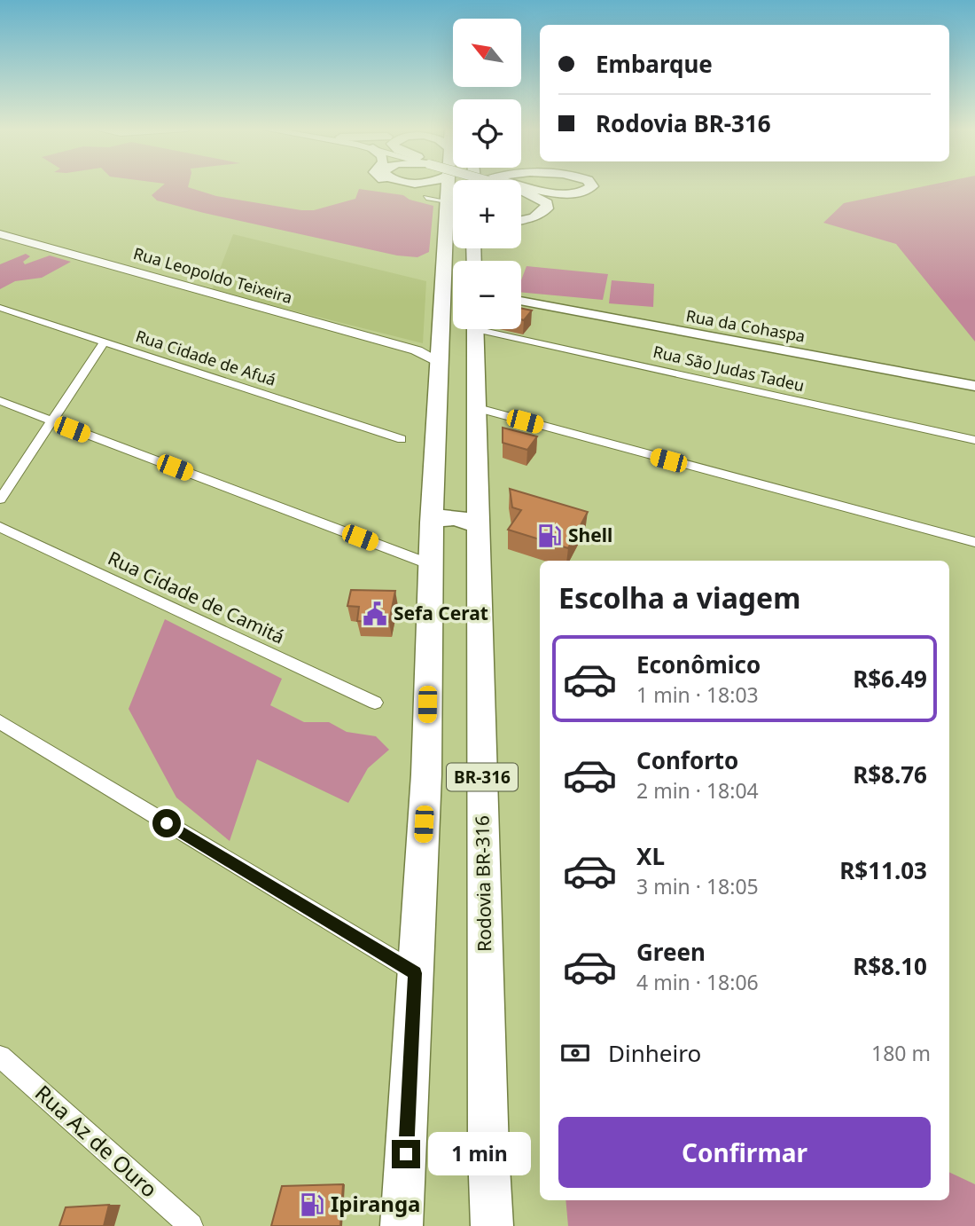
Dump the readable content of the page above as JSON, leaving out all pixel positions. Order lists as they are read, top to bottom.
{
  "streets": {
    "highway": ["BR-316", "Rodovia BR-316"],
    "main road": ["Rua Leopoldo Teixeira"],
    "street": [
      "Rua da Cohaspa",
      "Rua Cidade de Afuá",
      "Rua São Judas Tadeu",
      "Rua Cidade de Camitá",
      "Rua Az de Ouro"
    ]
  },
  "crossings": [
    ["Rua Leopoldo Teixeira", "BR-316"]
  ],
  "places": {
    "fuel station": ["Shell", "Ipiranga"],
    "public building": ["Sefa Cerat"]
  },
  "north": "top left",
  "page": {
    "map_buttons": ["+", "−"],
    "banner": ["Embarque", "Rodovia BR-316"],
    "heading": "Escolha a viagem",
    "list": [
      {
        "name": "Econômico",
        "note": "1 min · 18:03",
        "value": "R$6.49"
      },
      {
        "name": "Conforto",
        "note": "2 min · 18:04",
        "value": "R$8.76"
      },
      {
        "name": "XL",
        "note": "3 min · 18:05",
        "value": "R$11.03"
      },
      {
        "name": "Green",
        "note": "4 min · 18:06",
        "value": "R$8.10"
      }
    ],
    "pay": ["Dinheiro", "180 m"],
    "buttons": "Confirmar",
    "bubble": "1 min"
  }
}
